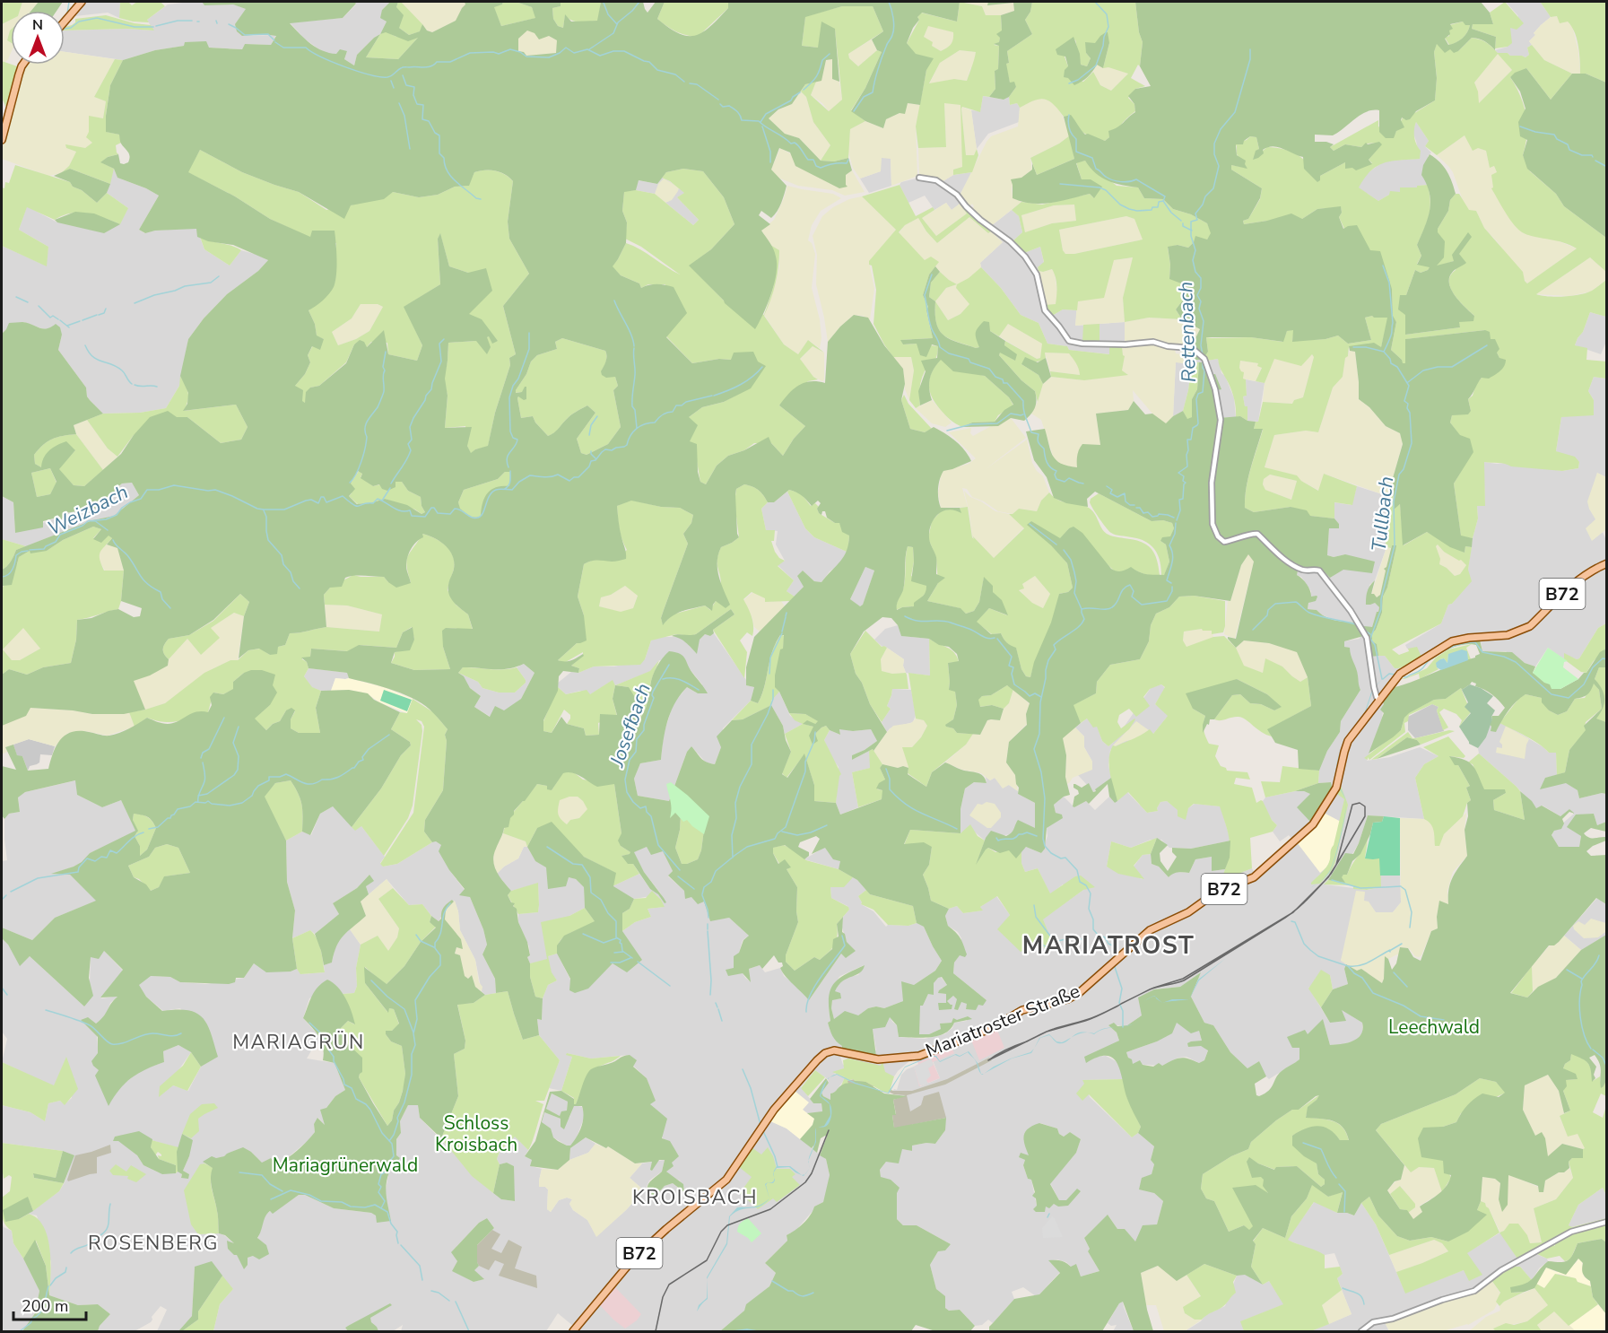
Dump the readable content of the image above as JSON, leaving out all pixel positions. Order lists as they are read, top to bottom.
{
  "streets": {
    "main road": ["B72", "Mariatroster Straße"]
  },
  "districts": [
    "MARIATROST",
    "MARIAGRÜN",
    "KROISBACH",
    "ROSENBERG"
  ],
  "water": [
    "Rettenbach",
    "Weizbach",
    "Tullbach",
    "Josefbach"
  ],
  "parks": ["Leechwald", "Schloss Kroisbach", "Mariagrünerwald"],
  "scale_bar": "200 m",
  "north": "top"
}
